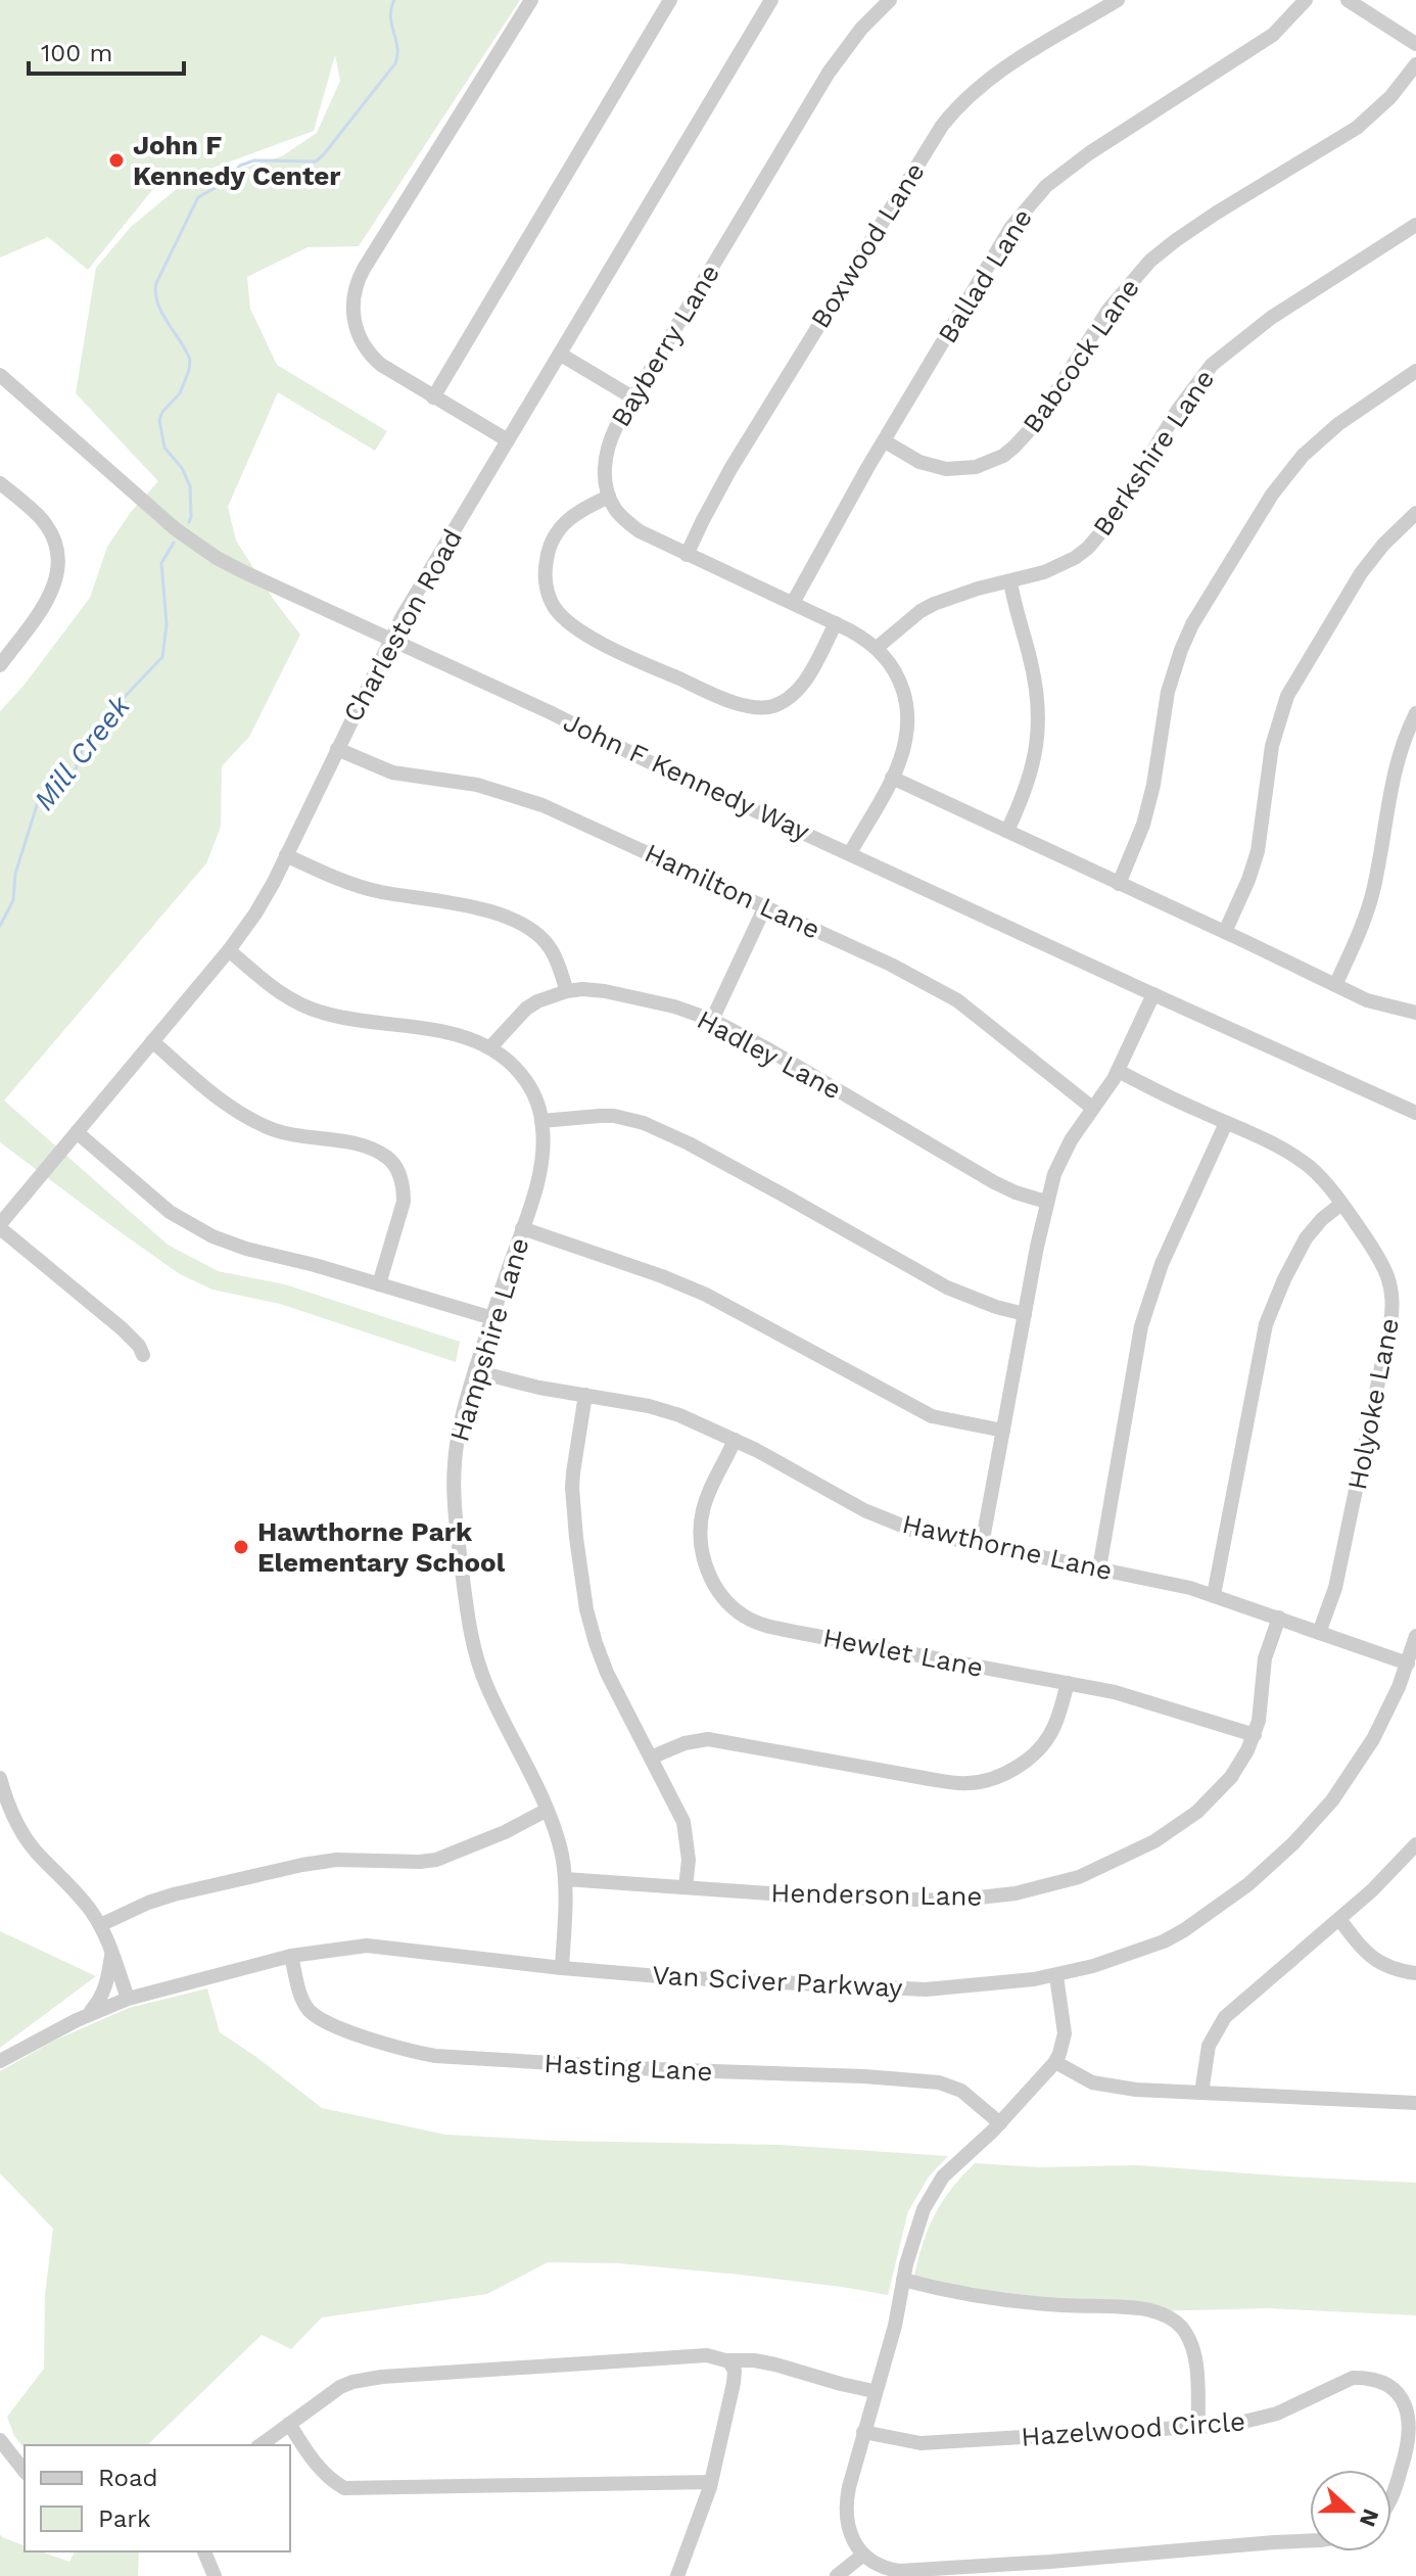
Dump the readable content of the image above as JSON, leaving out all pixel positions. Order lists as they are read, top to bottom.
{
  "streets": {
    "street": [
      "Boxwood Lane",
      "Ballad Lane",
      "Bayberry Lane",
      "Babcock Lane",
      "Berkshire Lane",
      "Charleston Road",
      "John F Kennedy Way",
      "Hamilton Lane",
      "Hadley Lane",
      "Hampshire Lane",
      "Holyoke Lane",
      "Hawthorne Lane",
      "Hewlet Lane",
      "Henderson Lane",
      "Van Sciver Parkway",
      "Hasting Lane",
      "Hazelwood Circle"
    ]
  },
  "crossings": [
    ["Ballad Lane", "Babcock Lane"],
    ["Charleston Road", "John F Kennedy Way"],
    ["Charleston Road", "Hamilton Lane"],
    ["Charleston Road", "Hampshire Lane"],
    ["Hadley Lane", "Hampshire Lane"],
    ["Hampshire Lane", "Hawthorne Lane"],
    ["Hampshire Lane", "Henderson Lane"],
    ["Hampshire Lane", "Van Sciver Parkway"],
    ["Holyoke Lane", "Hawthorne Lane"],
    ["Hawthorne Lane", "Hewlet Lane"],
    ["Hawthorne Lane", "Henderson Lane"],
    ["Hawthorne Lane", "Van Sciver Parkway"],
    ["Hewlet Lane", "Henderson Lane"],
    ["Van Sciver Parkway", "Hasting Lane"]
  ],
  "water": ["Mill Creek"],
  "places": ["John F Kennedy Center", "Hawthorne Park Elementary School"],
  "legend": ["Road", "Park"],
  "scale_bar": "100 m",
  "north": "right"
}
